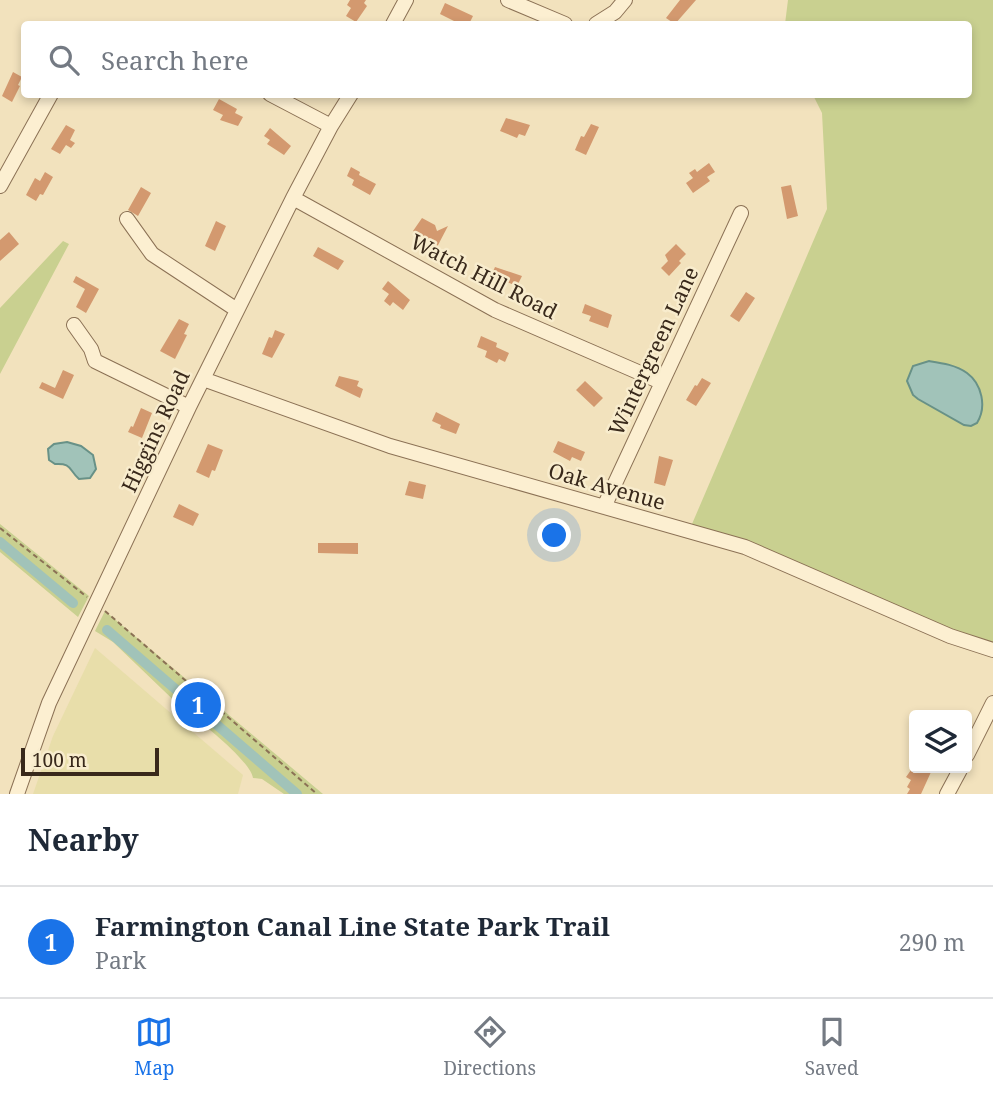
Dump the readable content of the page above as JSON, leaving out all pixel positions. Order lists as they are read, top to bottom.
{
  "streets": {
    "street": [
      "Watch Hill Road",
      "Wintergreen Lane",
      "Higgins Road",
      "Oak Avenue"
    ]
  },
  "crossings": [
    ["Watch Hill Road", "Wintergreen Lane"],
    ["Watch Hill Road", "Higgins Road"],
    ["Wintergreen Lane", "Oak Avenue"],
    ["Higgins Road", "Oak Avenue"]
  ],
  "scale_bar": "100 m",
  "page": {
    "search": "Search here",
    "pins": "1",
    "scale": "100 m",
    "heading": "Nearby",
    "list": [
      {
        "mark": "1",
        "name": "Farmington Canal Line State Park Trail",
        "note": "Park",
        "value": "290 m"
      }
    ],
    "nav": ["Map", "Directions", "Saved"]
  }
}
